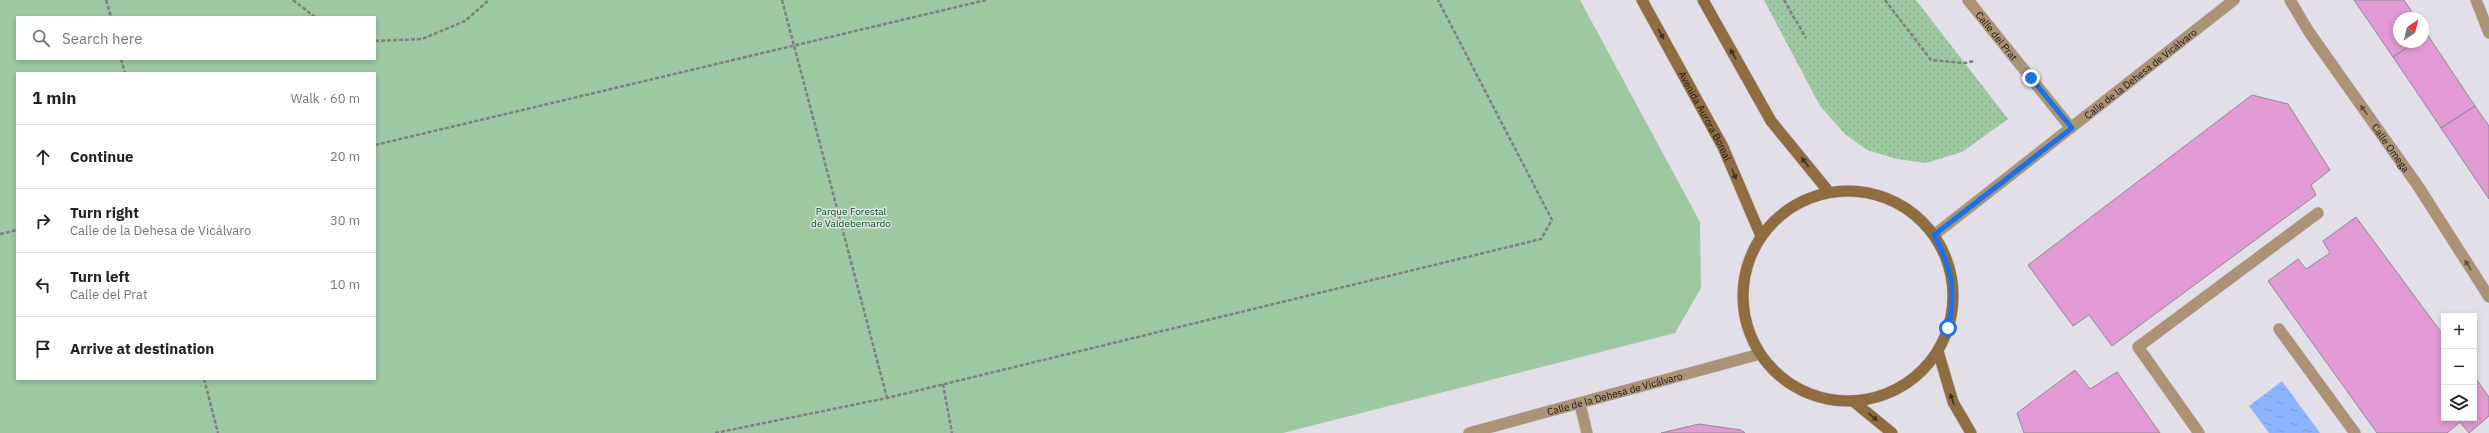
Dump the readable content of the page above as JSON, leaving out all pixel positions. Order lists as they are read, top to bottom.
{
  "streets": {
    "main road": ["Avenida Aurora Boreal"],
    "street": ["Calle del Prat", "Calle de la Dehesa de Vicálvaro", "Calle Omega"]
  },
  "crossings": [
    ["Calle del Prat", "Calle de la Dehesa de Vicálvaro"]
  ],
  "one_way": ["Calle Omega"],
  "parks": ["Parque Forestal de Valdebernardo"],
  "north": "top right",
  "page": {
    "search": "Search here",
    "heading": ["1 min", "Walk · 60 m"],
    "list": [
      ["Continue", "20 m"],
      ["Turn right", "Calle de la Dehesa de Vicálvaro", "30 m"],
      ["Turn left", "Calle del Prat", "10 m"],
      "Arrive at destination"
    ],
    "map_buttons": ["+", "−"]
  }
}
